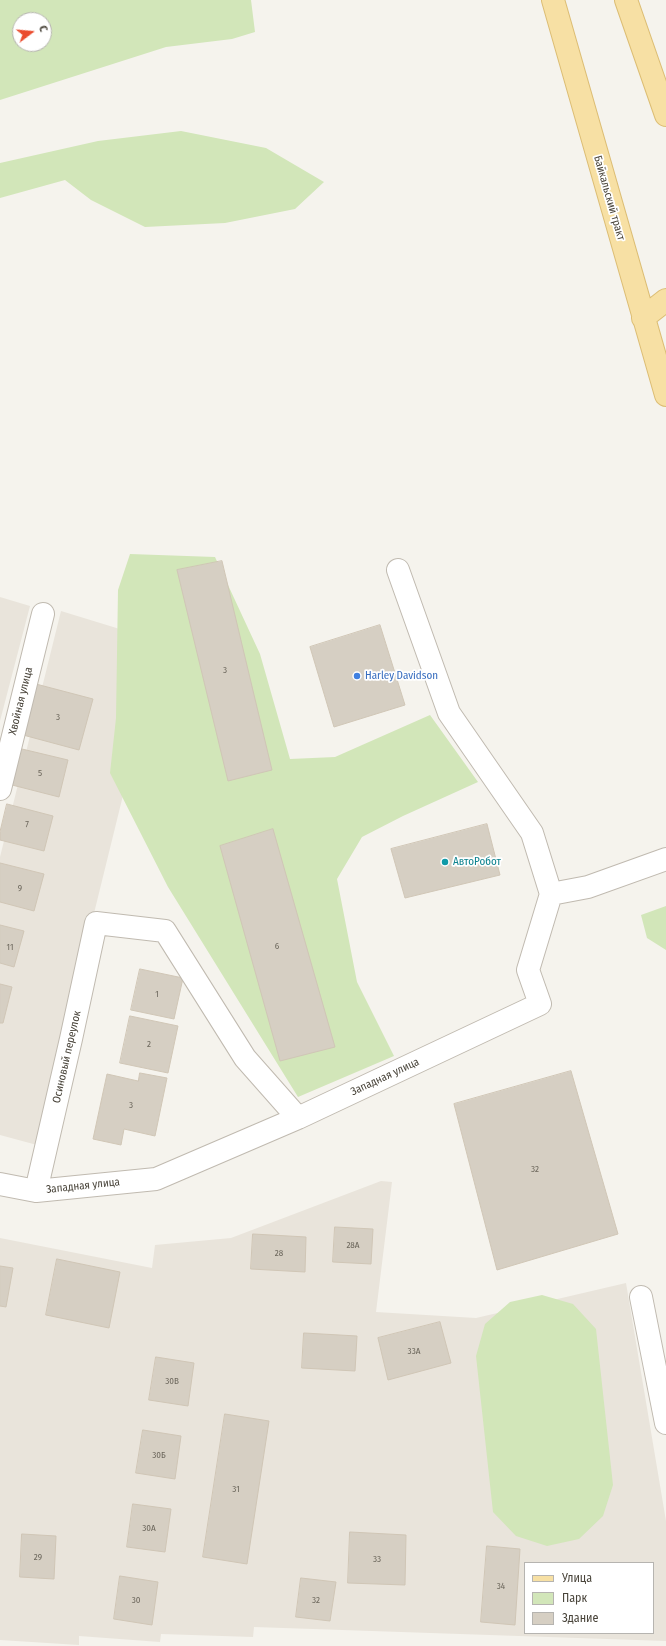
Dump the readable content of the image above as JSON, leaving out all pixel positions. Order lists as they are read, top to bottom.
{
  "streets": {
    "main road": ["Байкальский тракт"],
    "street": ["Хвойная улица", "Осиновый переулок", "Западная улица"]
  },
  "crossings": [
    ["Осиновый переулок", "Западная улица"]
  ],
  "places": ["Harley Davidson", "АвтоРобот"],
  "house_numbers": [
    "3",
    "3",
    "5",
    "7",
    "9",
    "6",
    "11",
    "1",
    "2",
    "3",
    "32",
    "28А",
    "28",
    "33А",
    "30В",
    "30Б",
    "31",
    "30А",
    "29",
    "33",
    "34",
    "30",
    "32"
  ],
  "legend": ["Улица", "Парк", "Здание"],
  "north": "right"
}
